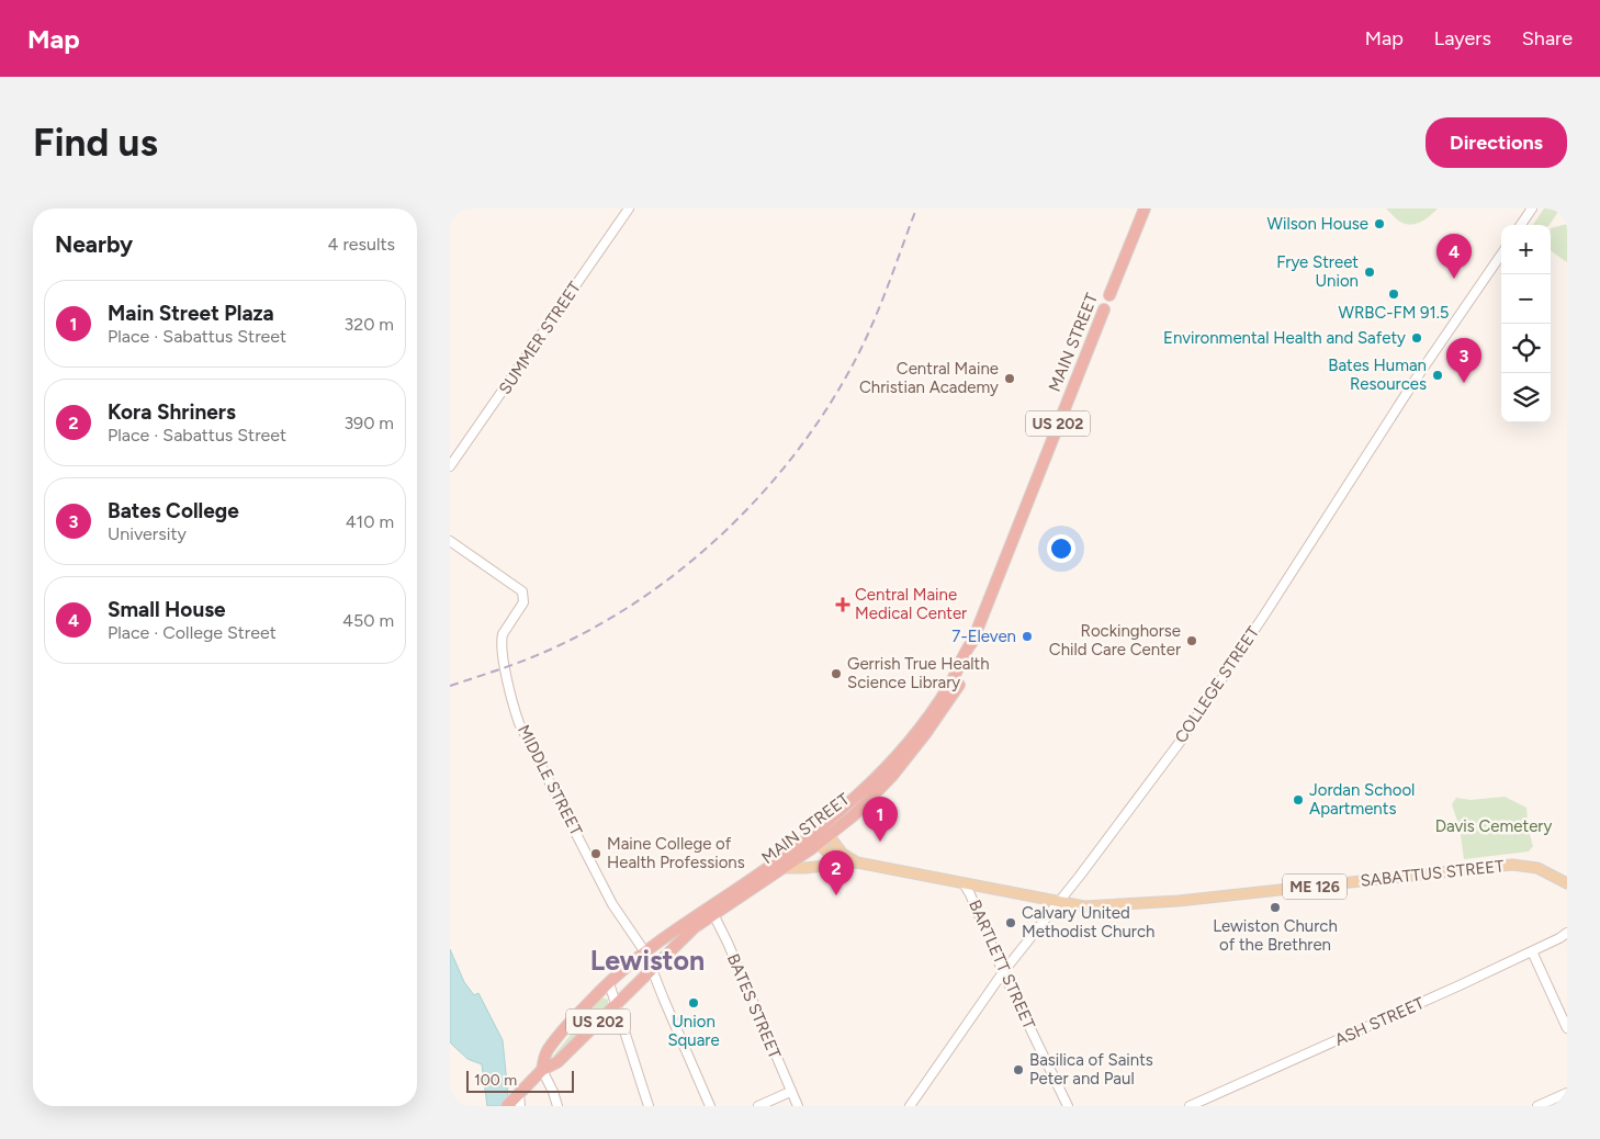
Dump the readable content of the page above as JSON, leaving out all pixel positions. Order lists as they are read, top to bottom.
{
  "streets": {
    "highway": ["MAIN STREET", "US 202"],
    "main road": ["SABATTUS STREET", "ME 126"],
    "street": [
      "SUMMER STREET",
      "COLLEGE STREET",
      "MIDDLE STREET",
      "BARTLETT STREET",
      "BATES STREET",
      "ASH STREET"
    ]
  },
  "crossings": [
    ["MAIN STREET", "MIDDLE STREET"],
    ["MAIN STREET", "SABATTUS STREET"],
    ["MAIN STREET", "BATES STREET"],
    ["COLLEGE STREET", "SABATTUS STREET"],
    ["COLLEGE STREET", "BARTLETT STREET"],
    ["SABATTUS STREET", "BARTLETT STREET"]
  ],
  "districts": ["Lewiston"],
  "parks": ["Davis Cemetery"],
  "places": {
    "other": [
      "Wilson House",
      "Frye Street Union",
      "WRBC-FM 91.5",
      "Environmental Health and Safety",
      "Bates Human Resources",
      "Central Maine Christian Academy",
      "7-Eleven",
      "Rockinghorse Child Care Center",
      "Gerrish True Health Science Library",
      "Jordan School Apartments",
      "Maine College of Health Professions",
      "Lewiston Church of the Brethren",
      "Calvary United Methodist Church",
      "Union Square",
      "Basilica of Saints Peter and Paul"
    ],
    "health": ["Central Maine Medical Center"]
  },
  "scale_bar": "100 m",
  "page": {
    "header": "Map",
    "nav": ["Map", "Layers", "Share"],
    "buttons": "Directions",
    "title": "Find us",
    "heading": ["Nearby", "4 results"],
    "map_buttons": ["+", "−"],
    "pins": [
      "4",
      "3",
      "1",
      "2"
    ],
    "list": [
      {
        "mark": "1",
        "name": "Main Street Plaza",
        "note": "Place · Sabattus Street",
        "value": "320 m"
      },
      {
        "mark": "2",
        "name": "Kora Shriners",
        "note": "Place · Sabattus Street",
        "value": "390 m"
      },
      {
        "mark": "3",
        "name": "Bates College",
        "note": "University",
        "value": "410 m"
      },
      {
        "mark": "4",
        "name": "Small House",
        "note": "Place · College Street",
        "value": "450 m"
      }
    ],
    "scale": "100 m"
  }
}
